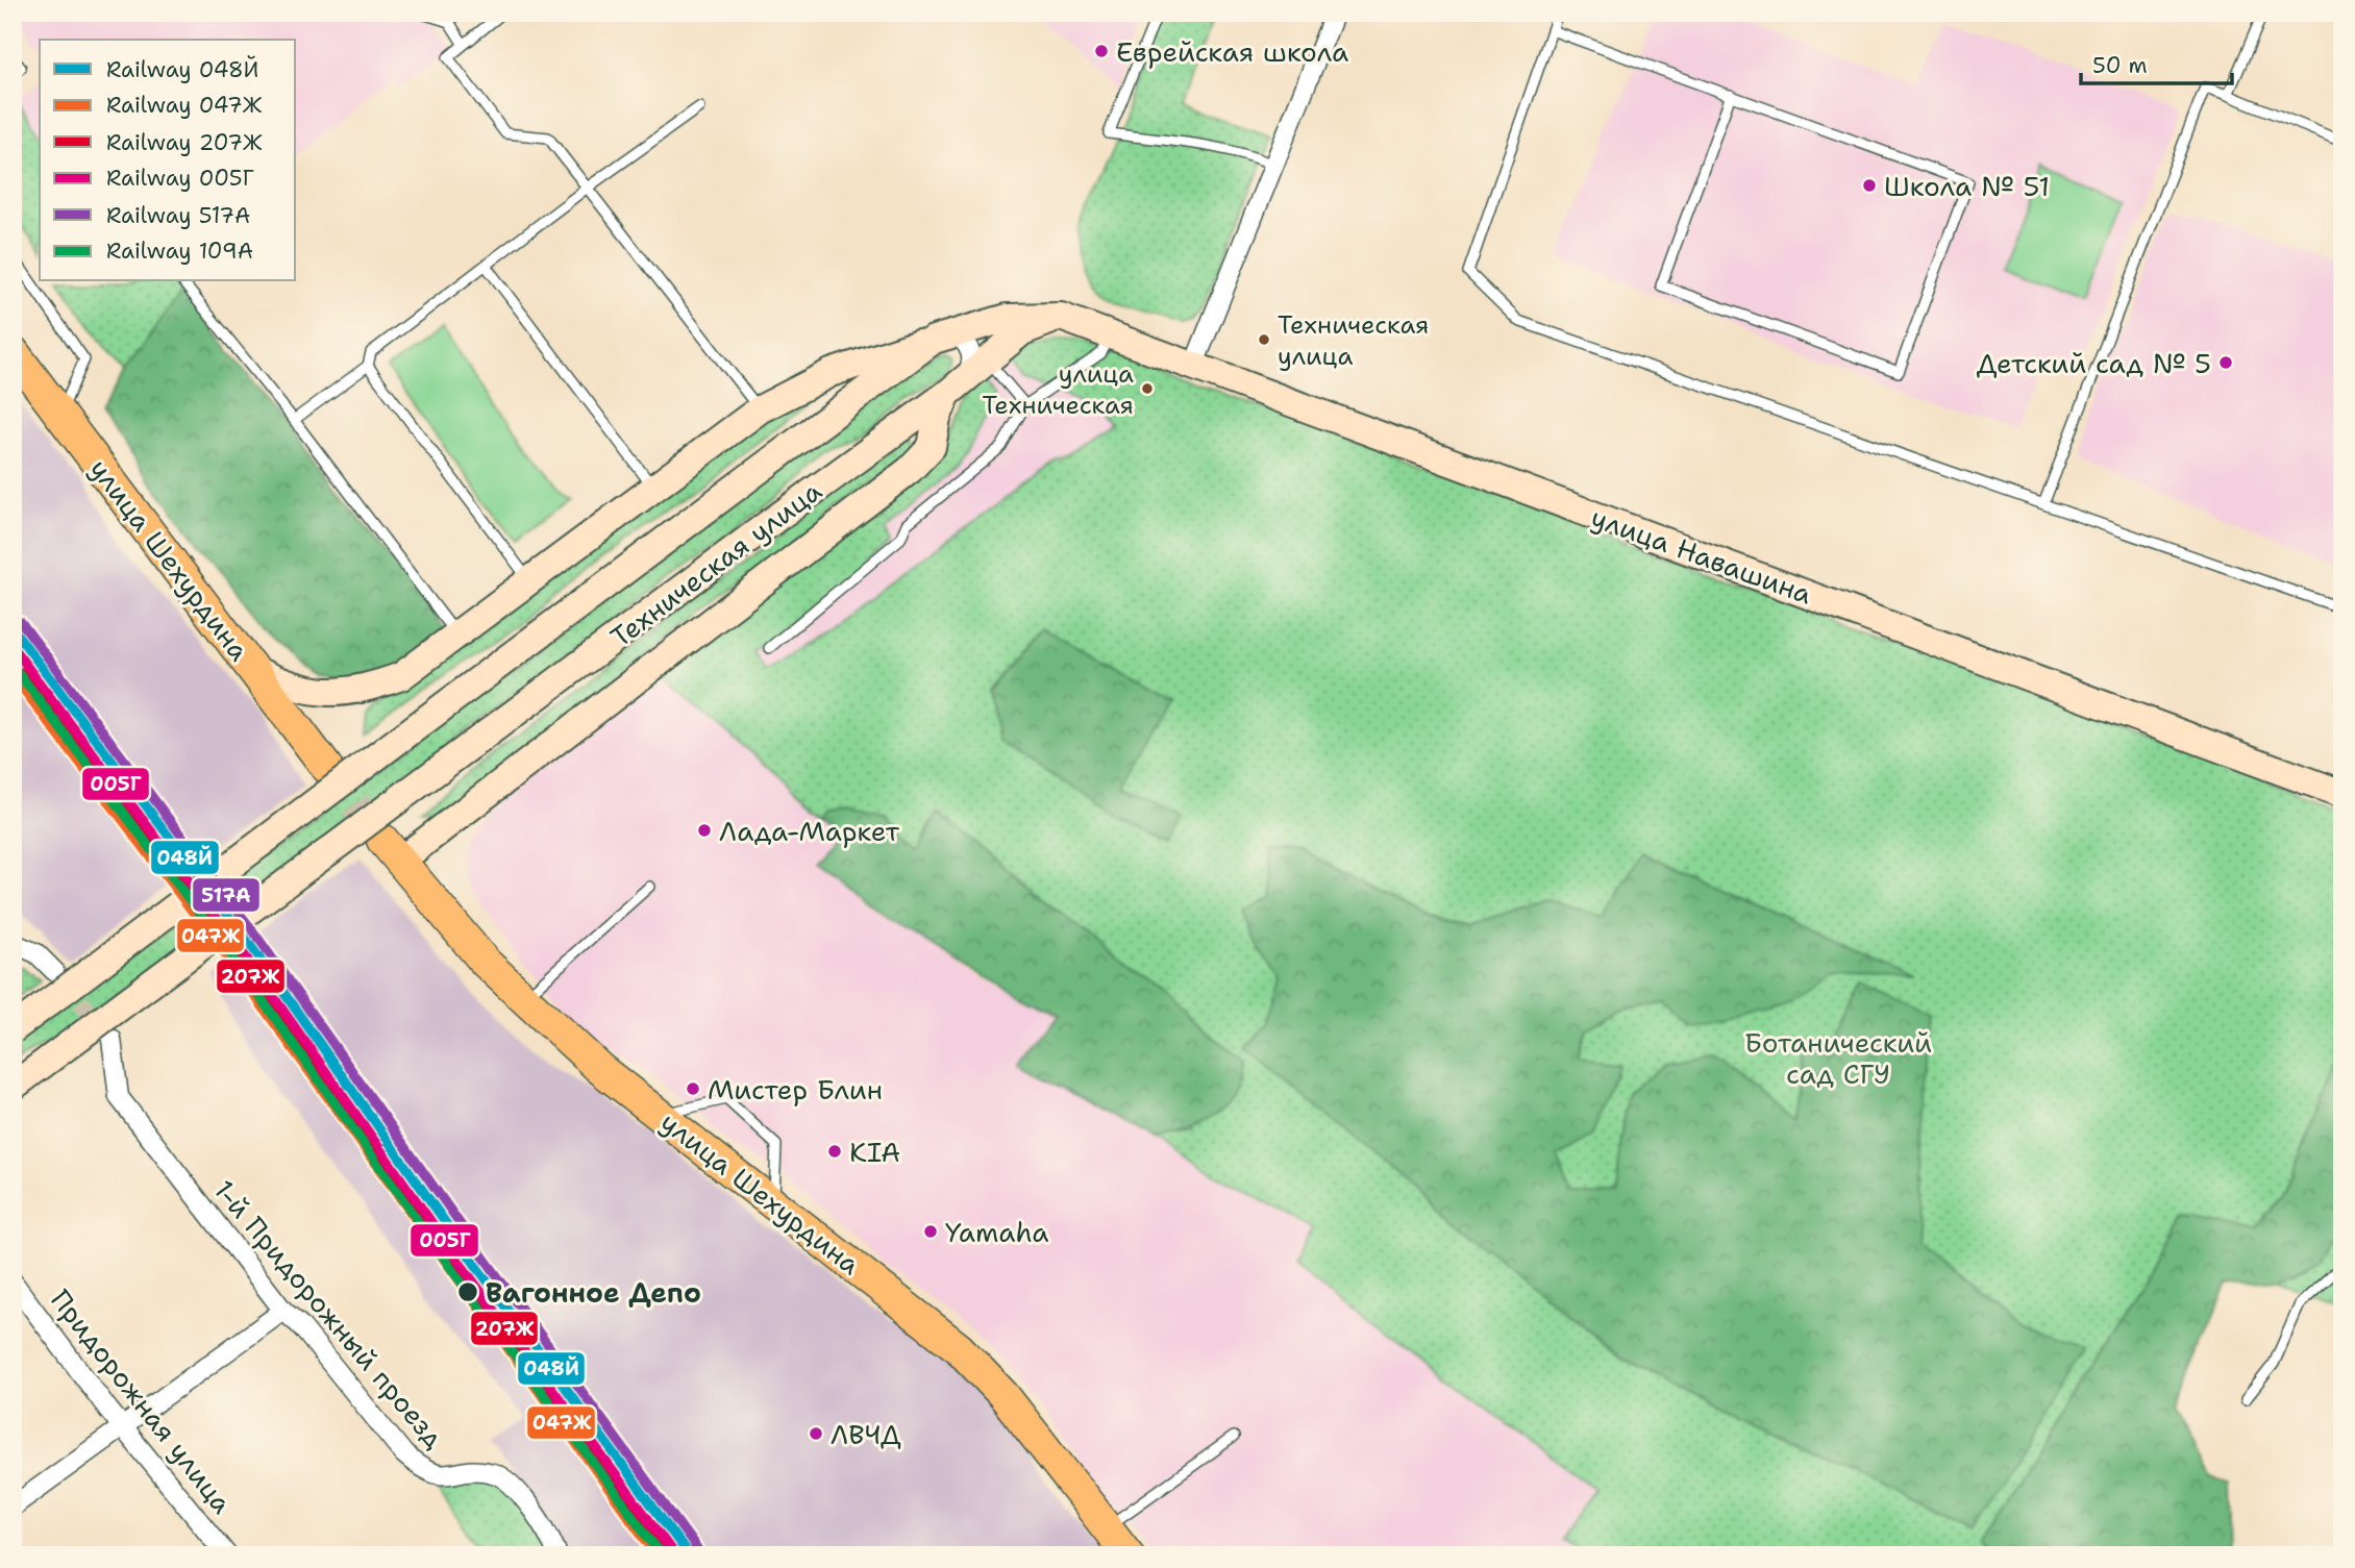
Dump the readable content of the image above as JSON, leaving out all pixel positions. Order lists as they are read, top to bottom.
{
  "streets": {
    "main road": ["улица Навашина", "улица Шехурдина", "Техническая улица"],
    "street": ["1-й Придорожный проезд", "Придорожная улица"]
  },
  "crossings": [
    ["улица Навашина", "Техническая улица"]
  ],
  "parks": ["Ботанический сад СГУ"],
  "places": [
    "Еврейская школа",
    "Школа № 51",
    "Техническая улица",
    "Детский сад № 5",
    "улица Техническая",
    "Лада-Маркет",
    "Мистер Блин",
    "KIA",
    "Yamaha",
    "Вагонное Депо",
    "ЛВЧД"
  ],
  "lines": [
    "rail line 517А",
    "rail line 048Й",
    "rail line 005Г",
    "rail line 109А",
    "rail line 207Ж",
    "rail line 047Ж"
  ],
  "legend": [
    "Railway 048Й",
    "Railway 047Ж",
    "Railway 207Ж",
    "Railway 005Г",
    "Railway 517А",
    "Railway 109А"
  ],
  "scale_bar": "50 m"
}
